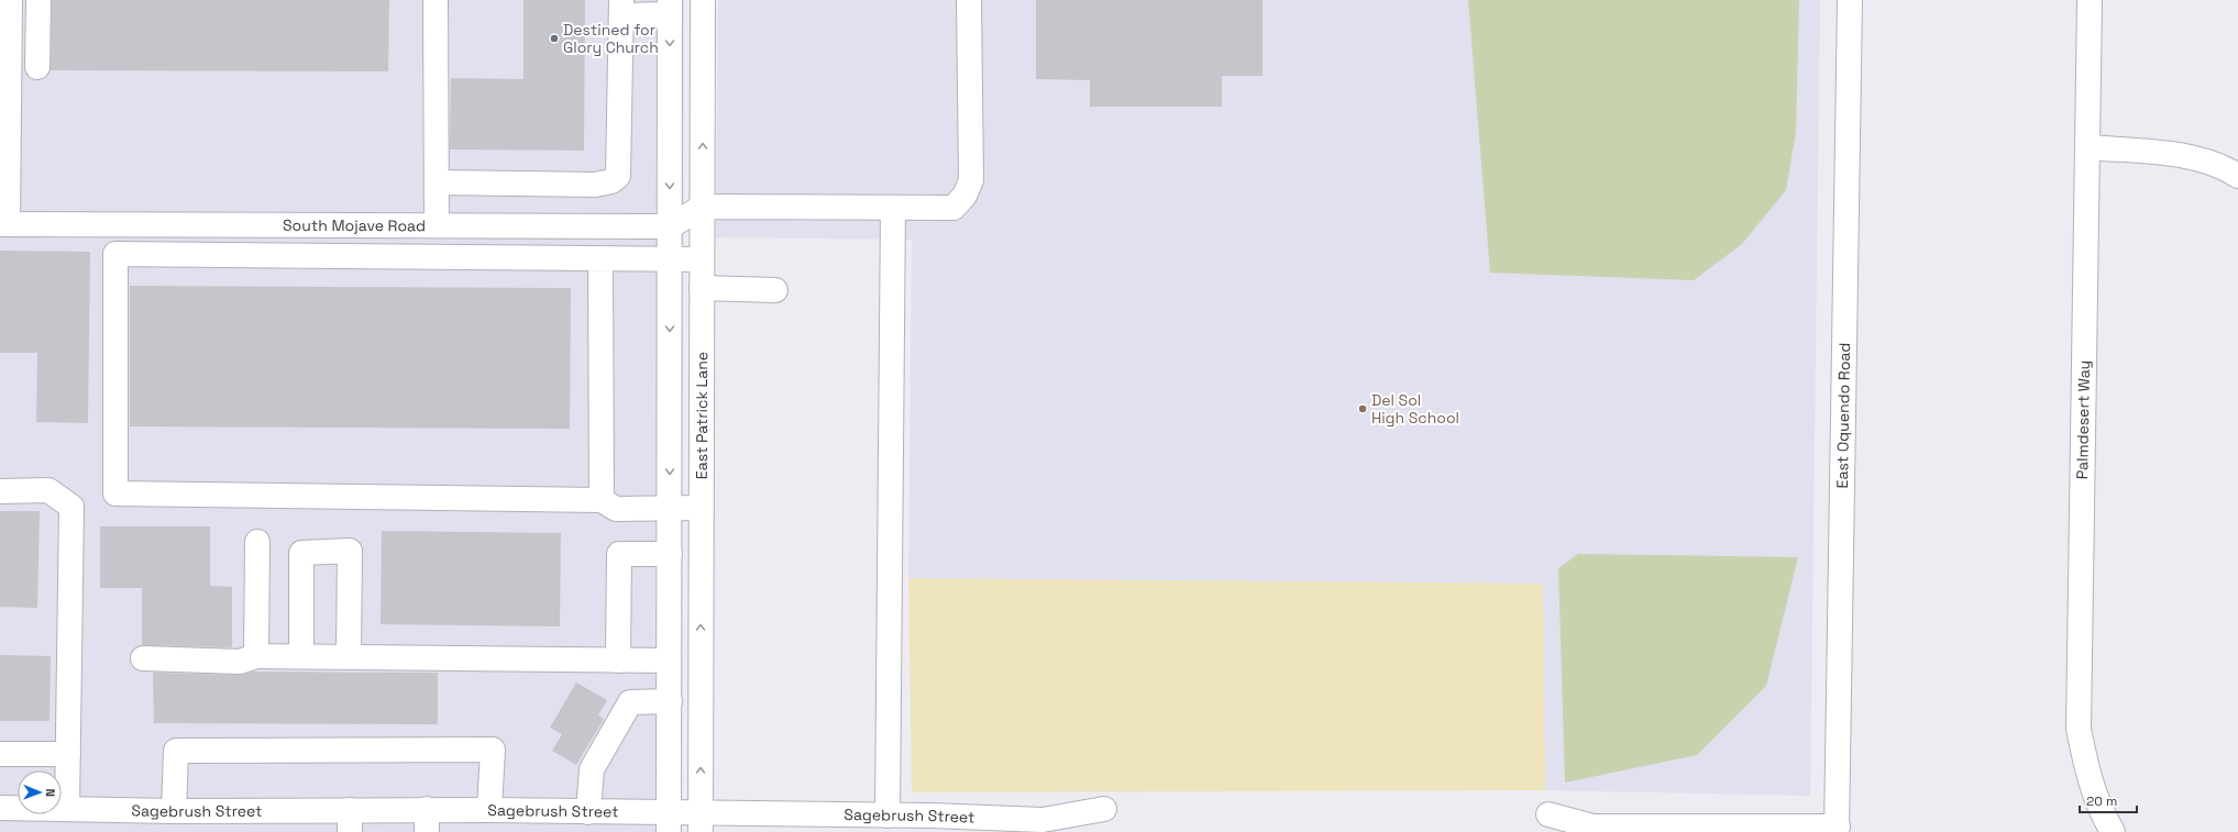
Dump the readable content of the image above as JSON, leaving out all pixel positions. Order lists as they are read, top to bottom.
{
  "streets": {
    "street": [
      "South Mojave Road",
      "East Patrick Lane",
      "East Oquendo Road",
      "Palmdesert Way",
      "Sagebrush Street"
    ]
  },
  "crossings": [
    ["South Mojave Road", "East Patrick Lane"],
    ["East Patrick Lane", "Sagebrush Street"]
  ],
  "places": ["Destined for Glory Church", "Del Sol High School"],
  "scale_bar": "20 m",
  "north": "right"
}
